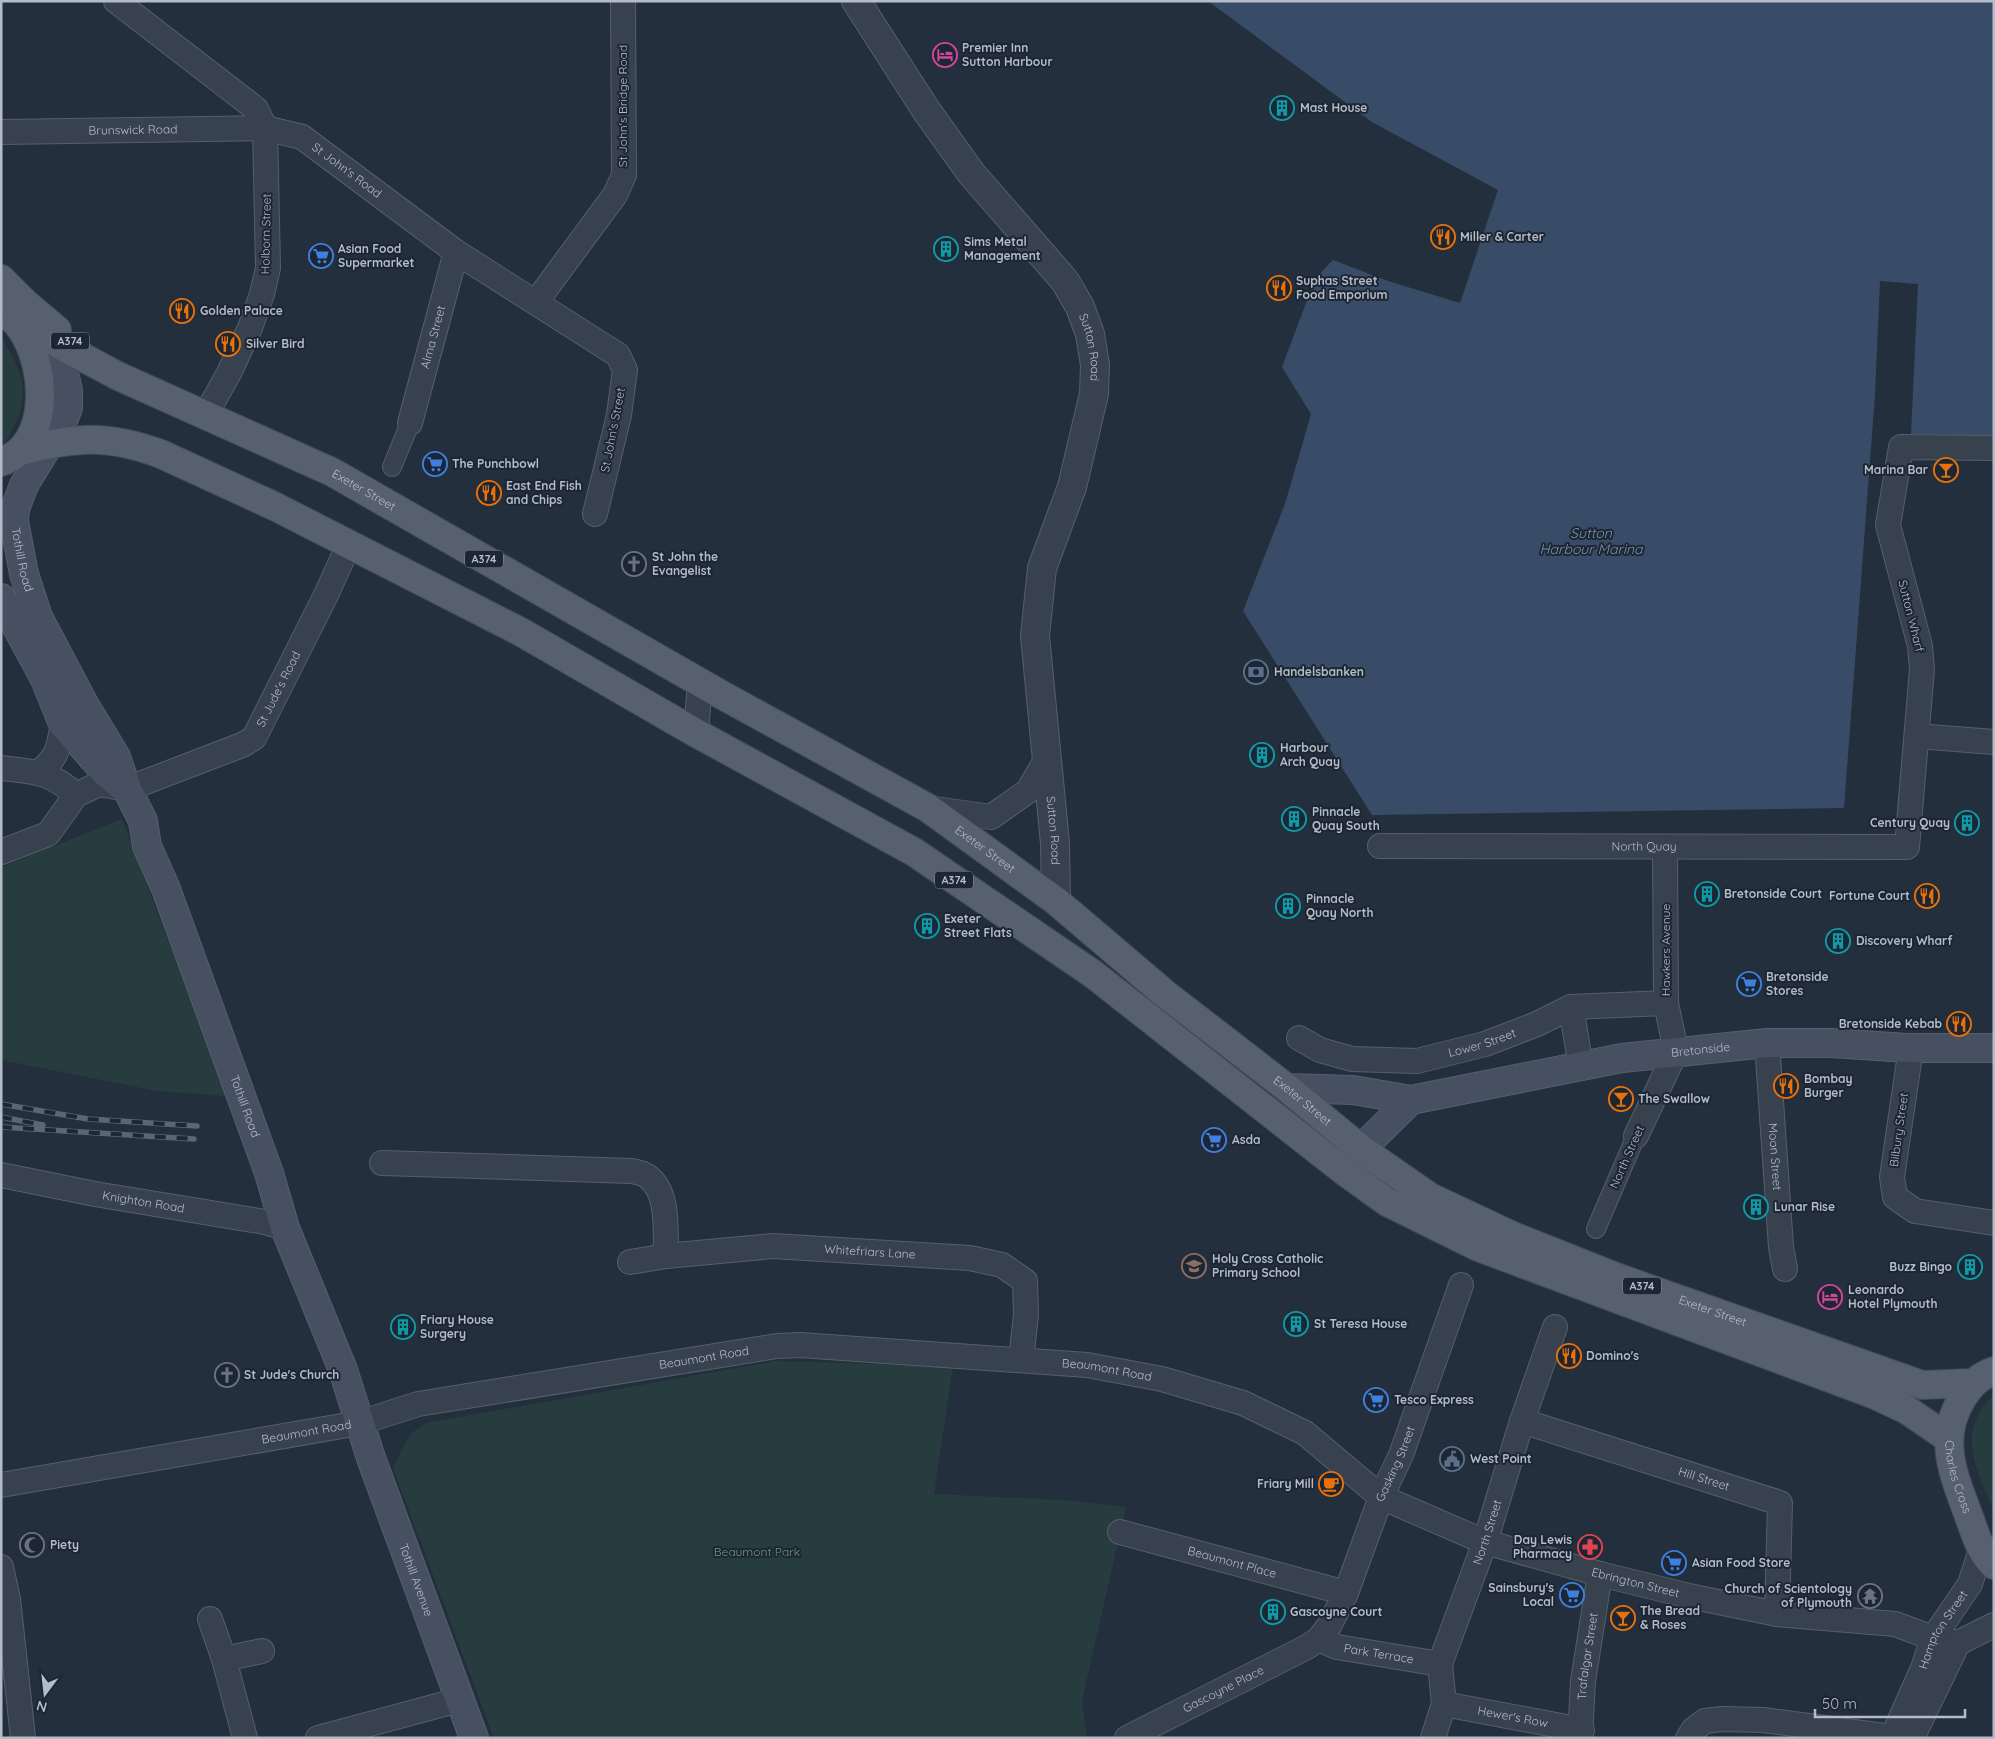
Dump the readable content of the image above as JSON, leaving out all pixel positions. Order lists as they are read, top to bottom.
{
  "streets": {
    "main road": [
      "A374",
      "Exeter Street",
      "Tothill Road",
      "Bretonside",
      "Charles Cross",
      "Tothill Avenue"
    ],
    "street": [
      "St John's Bridge Road",
      "Brunswick Road",
      "St John's Road",
      "Holborn Street",
      "Alma Street",
      "Sutton Road",
      "St John's Street",
      "Sutton Wharf",
      "St Jude's Road",
      "North Quay",
      "Hawkers Avenue",
      "Lower Street",
      "Bilbury Street",
      "Moon Street",
      "North Street",
      "Knighton Road",
      "Whitefriars Lane",
      "Beaumont Road",
      "Gasking Street",
      "Hill Street",
      "Beaumont Place",
      "Ebrington Street",
      "Hampton Street",
      "Park Terrace",
      "Trafalgar Street",
      "Gascoyne Place",
      "Hewer's Row"
    ]
  },
  "crossings": [
    ["St John's Bridge Road", "St John's Road"],
    ["St John's Bridge Road", "St John's Street"],
    ["Brunswick Road", "St John's Road"],
    ["Brunswick Road", "Holborn Street"],
    ["St John's Road", "Holborn Street"],
    ["St John's Road", "Alma Street"],
    ["St John's Road", "St John's Street"],
    ["Holborn Street", "Exeter Street"],
    ["A374", "Exeter Street"],
    ["Sutton Road", "Exeter Street"],
    ["Exeter Street", "Tothill Road"],
    ["Exeter Street", "St Jude's Road"],
    ["Exeter Street", "Bretonside"],
    ["Exeter Street", "Charles Cross"],
    ["Tothill Road", "St Jude's Road"],
    ["Tothill Road", "Knighton Road"],
    ["Tothill Road", "Beaumont Road"],
    ["Tothill Road", "Tothill Avenue"],
    ["Sutton Wharf", "North Quay"],
    ["North Quay", "Hawkers Avenue"],
    ["Hawkers Avenue", "Lower Street"],
    ["Hawkers Avenue", "Bretonside"],
    ["Hawkers Avenue", "North Street"],
    ["Bretonside", "Bilbury Street"],
    ["Bretonside", "Moon Street"],
    ["Bretonside", "North Street"],
    ["North Street", "Hill Street"],
    ["North Street", "Ebrington Street"],
    ["North Street", "Park Terrace"],
    ["North Street", "Hewer's Row"],
    ["Whitefriars Lane", "Beaumont Road"],
    ["Beaumont Road", "Gasking Street"],
    ["Beaumont Road", "Tothill Avenue"],
    ["Beaumont Road", "Ebrington Street"],
    ["Gasking Street", "Beaumont Place"],
    ["Gasking Street", "Ebrington Street"],
    ["Gasking Street", "Park Terrace"],
    ["Gasking Street", "Gascoyne Place"],
    ["Charles Cross", "Hampton Street"],
    ["Hill Street", "Ebrington Street"],
    ["Ebrington Street", "Hampton Street"],
    ["Ebrington Street", "Trafalgar Street"],
    ["Park Terrace", "Gascoyne Place"],
    ["Trafalgar Street", "Hewer's Row"]
  ],
  "water": ["Sutton Harbour Marina"],
  "parks": ["Beaumont Park"],
  "places": {
    "hotel": ["Premier Inn Sutton Harbour", "Leonardo Hotel Plymouth"],
    "building": [
      "Mast House",
      "Sims Metal Management",
      "Harbour Arch Quay",
      "Pinnacle Quay South",
      "Century Quay",
      "Bretonside Court",
      "Pinnacle Quay North",
      "Exeter Street Flats",
      "Discovery Wharf",
      "Lunar Rise",
      "Buzz Bingo",
      "St Teresa House",
      "Friary House Surgery",
      "Gascoyne Court"
    ],
    "restaurant": [
      "Miller & Carter",
      "Suphas Street Food Emporium",
      "Golden Palace",
      "Silver Bird",
      "East End Fish and Chips",
      "Fortune Court",
      "Bretonside Kebab",
      "Bombay Burger",
      "Domino's"
    ],
    "supermarket": [
      "Asian Food Supermarket",
      "The Punchbowl",
      "Bretonside Stores",
      "Asda",
      "Tesco Express",
      "Asian Food Store",
      "Sainsbury's Local"
    ],
    "bar": ["Marina Bar", "The Swallow", "The Bread & Roses"],
    "church": ["St John the Evangelist", "St Jude's Church"],
    "bank": ["Handelsbanken"],
    "school or university": ["Holy Cross Catholic Primary School"],
    "public building": ["West Point"],
    "cafe": ["Friary Mill"],
    "mosque": ["Piety"],
    "pharmacy": ["Day Lewis Pharmacy"],
    "temple": ["Church of Scientology of Plymouth"]
  },
  "scale_bar": "50 m",
  "north": "bottom"
}
